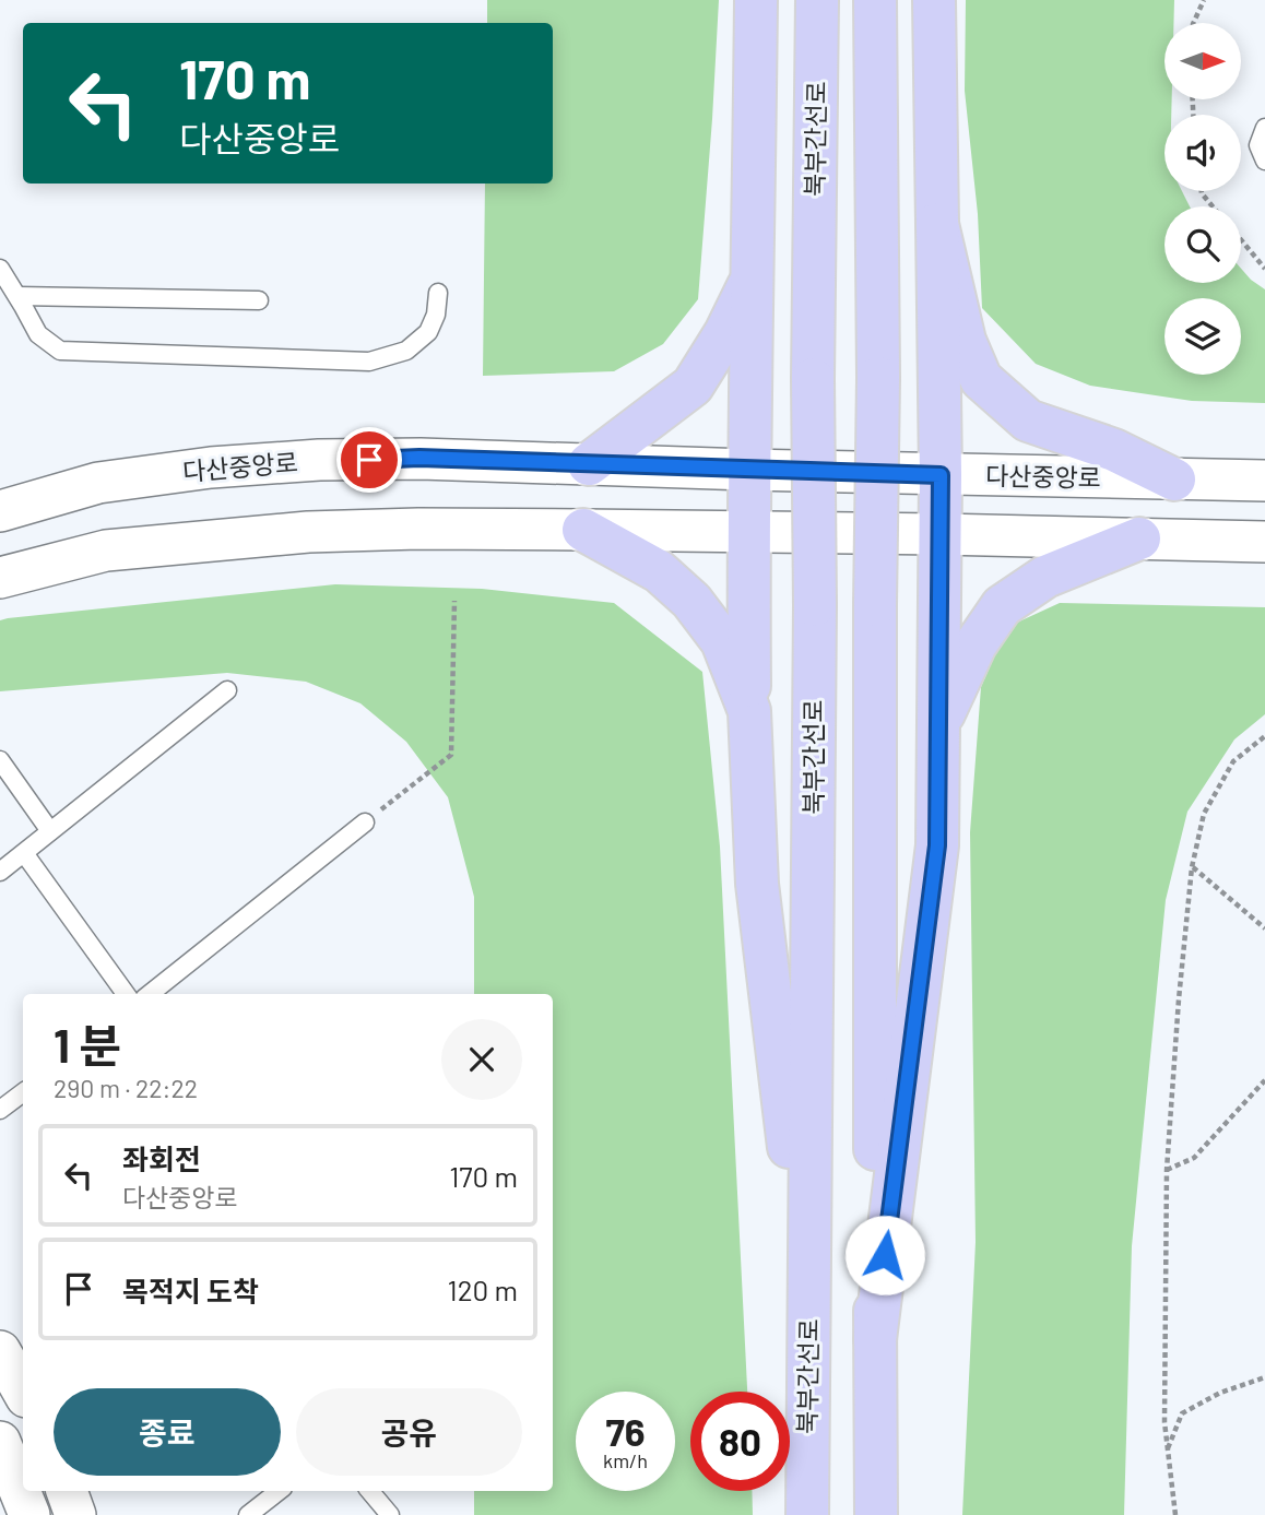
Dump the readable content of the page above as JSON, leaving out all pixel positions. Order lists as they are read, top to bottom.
{
  "streets": {
    "highway": ["북부간선로"],
    "street": ["다산중앙로"]
  },
  "north": "right",
  "page": {
    "turn": ["170 m", "다산중앙로"],
    "heading": ["1 분", "290 m · 22:22"],
    "list": [
      {
        "name": "좌회전",
        "note": "다산중앙로",
        "value": "170 m"
      },
      {
        "name": "목적지 도착",
        "value": "120 m"
      }
    ],
    "buttons": ["종료", "공유"],
    "speed": "76 km/h",
    "limit": "80"
  }
}
